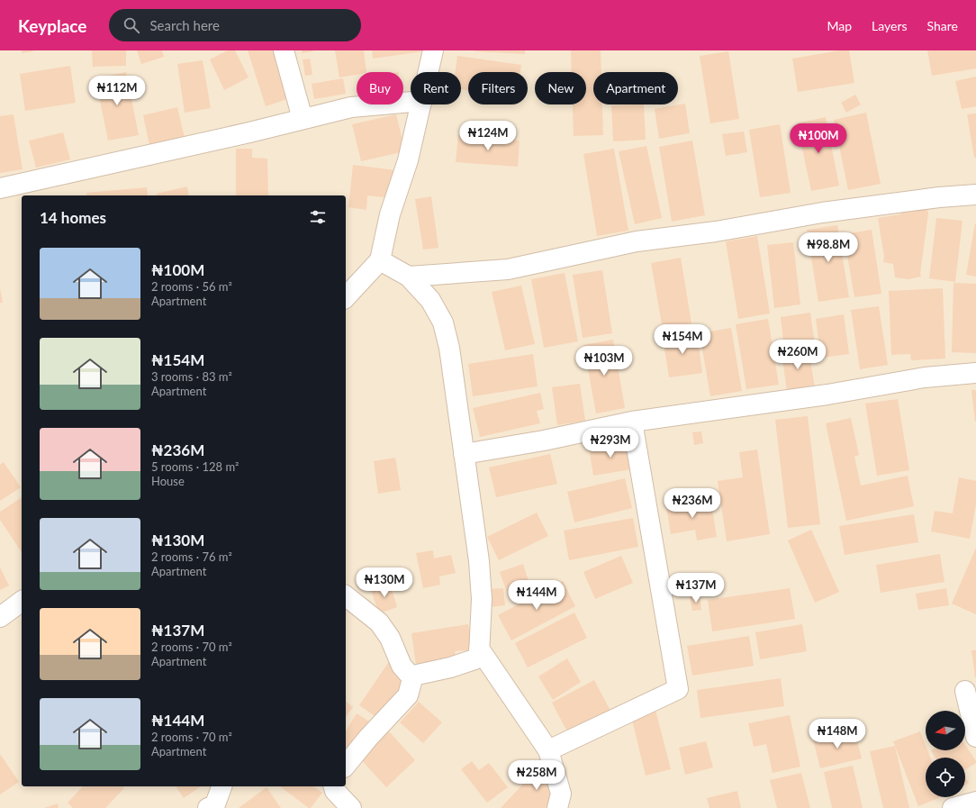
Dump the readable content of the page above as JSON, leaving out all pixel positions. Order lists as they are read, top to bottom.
{
  "north": "left",
  "page": {
    "header": "Keyplace",
    "search": "Search here",
    "nav": ["Map", "Layers", "Share"],
    "chip": [
      "Buy",
      "Rent",
      "Filters",
      "New",
      "Apartment"
    ],
    "price": [
      "₦112M",
      "₦124M",
      "₦100M",
      "₦98.8M",
      "₦154M",
      "₦260M",
      "₦103M",
      "₦293M",
      "₦236M",
      "₦130M",
      "₦137M",
      "₦144M",
      "₦148M",
      "₦258M"
    ],
    "heading": "14 homes",
    "list": [
      {
        "name": "₦100M",
        "note": "2 rooms · 56 m² · Apartment"
      },
      {
        "name": "₦154M",
        "note": "3 rooms · 83 m² · Apartment"
      },
      {
        "name": "₦236M",
        "note": "5 rooms · 128 m² · House"
      },
      {
        "name": "₦130M",
        "note": "2 rooms · 76 m² · Apartment"
      },
      {
        "name": "₦137M",
        "note": "2 rooms · 70 m² · Apartment"
      },
      {
        "name": "₦144M",
        "note": "2 rooms · 70 m² · Apartment"
      }
    ]
  }
}
